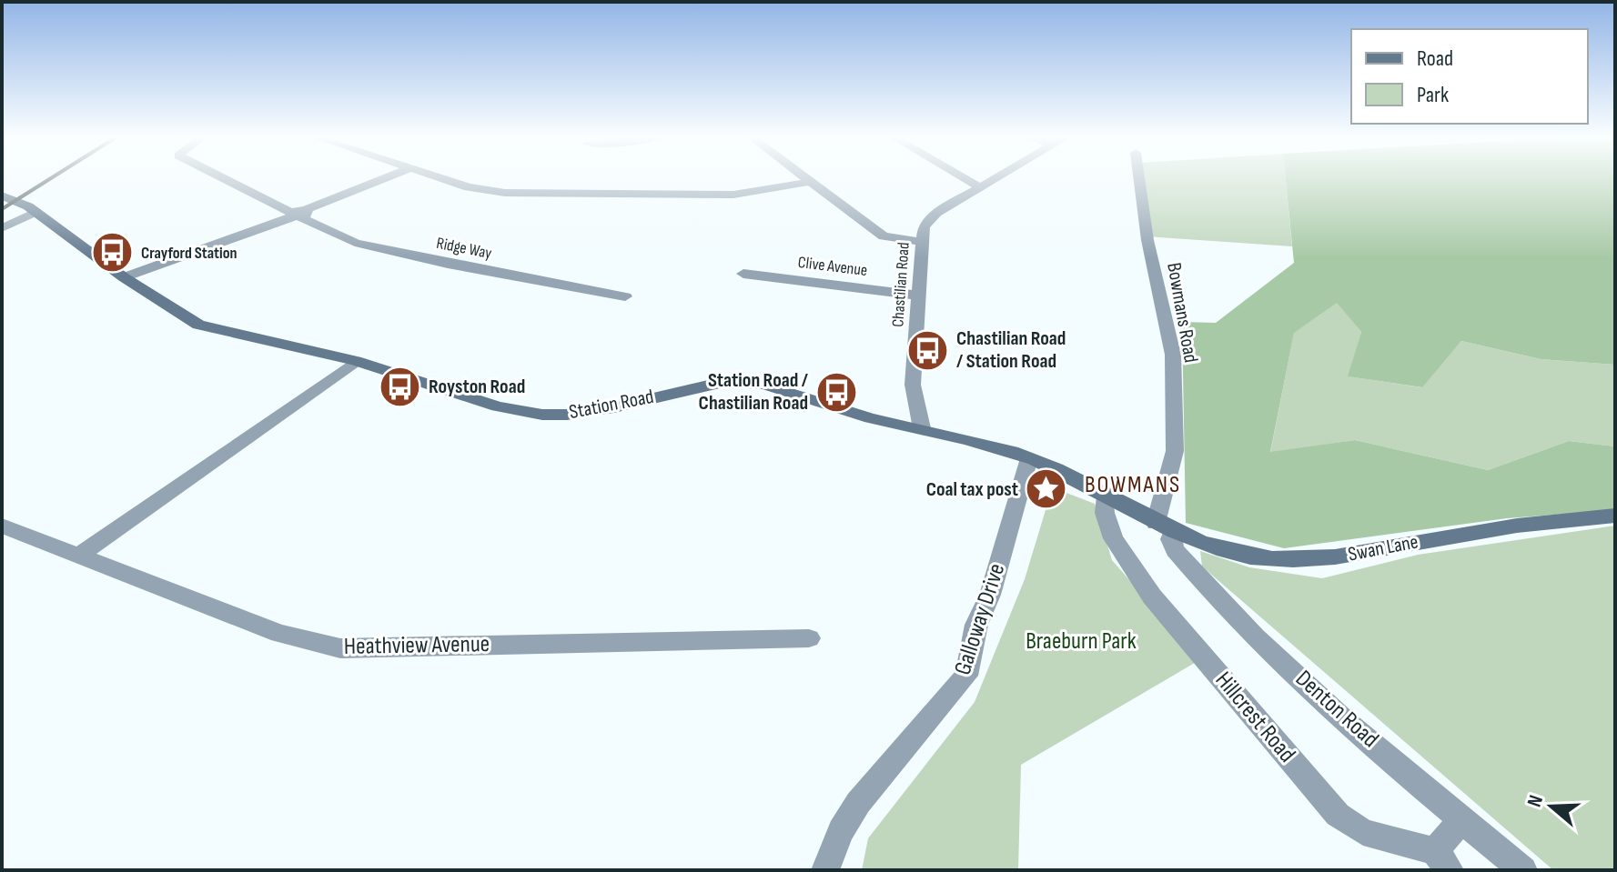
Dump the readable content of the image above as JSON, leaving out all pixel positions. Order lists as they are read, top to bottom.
{
  "streets": {
    "street": [
      "Ridge Way",
      "Clive Avenue",
      "Chastilian Road",
      "Bowmans Road",
      "Station Road",
      "Swan Lane",
      "Galloway Drive",
      "Heathview Avenue",
      "Denton Road",
      "Hillcrest Road"
    ]
  },
  "crossings": [
    ["Clive Avenue", "Chastilian Road"],
    ["Chastilian Road", "Station Road"],
    ["Bowmans Road", "Station Road"],
    ["Bowmans Road", "Swan Lane"],
    ["Bowmans Road", "Denton Road"],
    ["Station Road", "Swan Lane"],
    ["Station Road", "Galloway Drive"],
    ["Station Road", "Denton Road"],
    ["Station Road", "Hillcrest Road"],
    ["Swan Lane", "Denton Road"],
    ["Denton Road", "Hillcrest Road"]
  ],
  "districts": ["BOWMANS"],
  "parks": ["Braeburn Park"],
  "places": {
    "bus stop": [
      "Crayford Station",
      "Chastilian Road / Station Road",
      "Royston Road",
      "Station Road / Chastilian Road"
    ],
    "place": ["Coal tax post"]
  },
  "legend": ["Road", "Park"],
  "north": "left"
}
